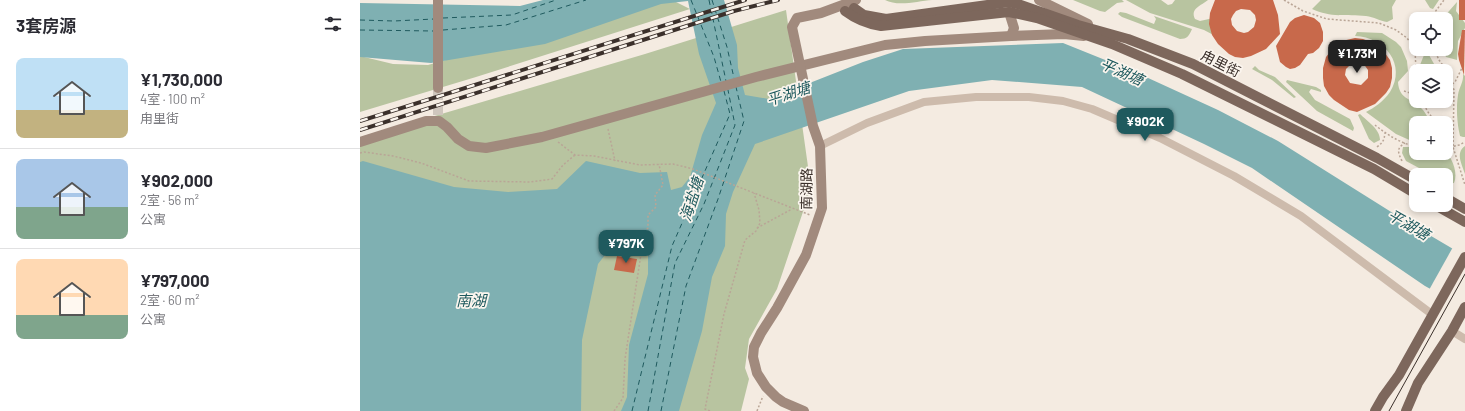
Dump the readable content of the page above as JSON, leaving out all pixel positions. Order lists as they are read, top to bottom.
{
  "streets": {
    "main road": ["甪里街"],
    "street": ["南湖路"]
  },
  "water": ["平湖塘", "海盐塘", "南湖"],
  "page": {
    "heading": "3套房源",
    "map_buttons": ["+", "−"],
    "price": ["¥1.73M", "¥902K", "¥797K"],
    "list": [
      {
        "name": "¥1,730,000",
        "note": "4室 · 100 m² · 甪里街"
      },
      {
        "name": "¥902,000",
        "note": "2室 · 56 m² · 公寓"
      },
      {
        "name": "¥797,000",
        "note": "2室 · 60 m² · 公寓"
      }
    ]
  }
}
